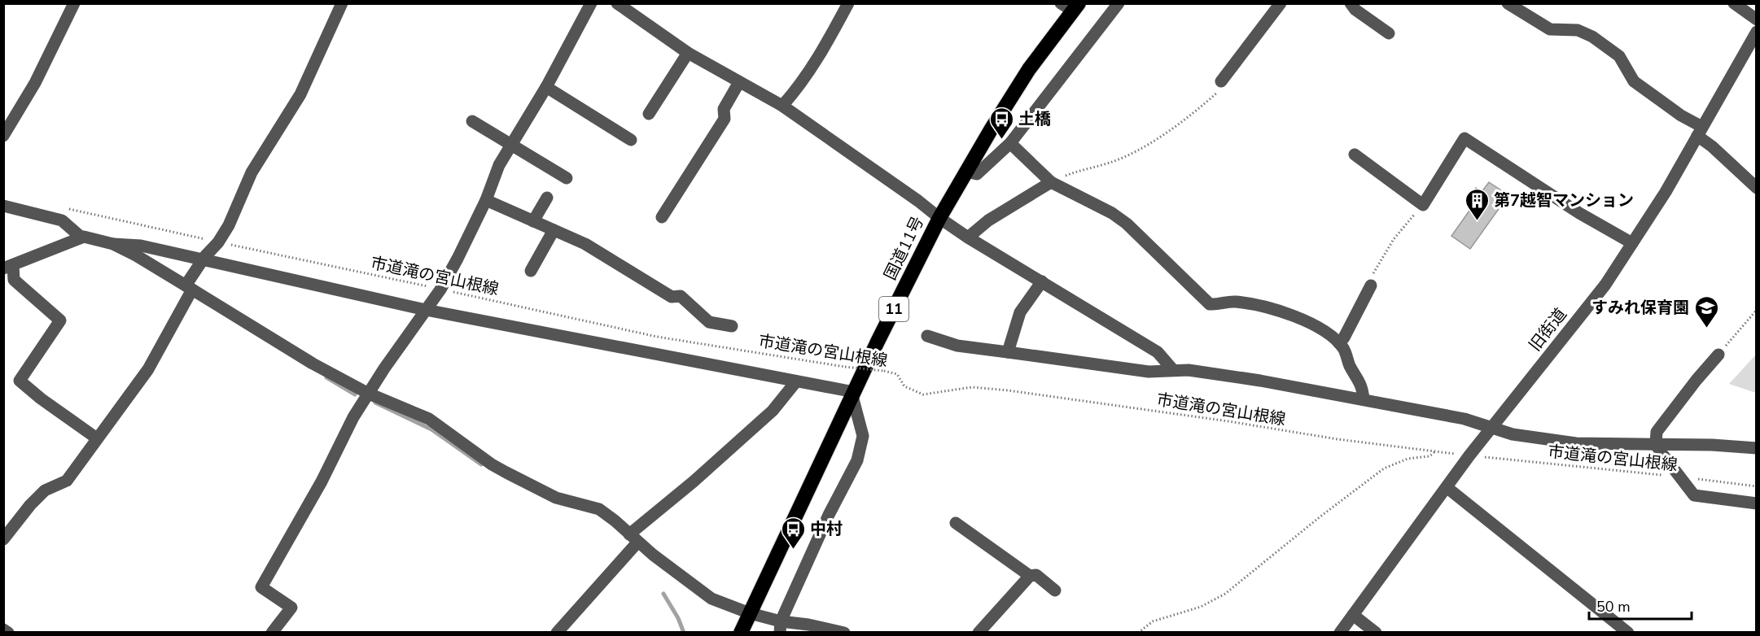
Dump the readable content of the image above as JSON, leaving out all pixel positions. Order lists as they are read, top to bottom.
{
  "streets": {
    "highway": ["国道11号", "11"],
    "street": ["旧街道"],
    "path": ["市道滝の宮山根線"]
  },
  "crossings": [
    ["市道滝の宮山根線", "旧街道"]
  ],
  "places": {
    "bus stop": ["土橋", "中村"],
    "building": ["第7越智マンション"],
    "school or university": ["すみれ保育園"]
  },
  "scale_bar": "50 m"
}
